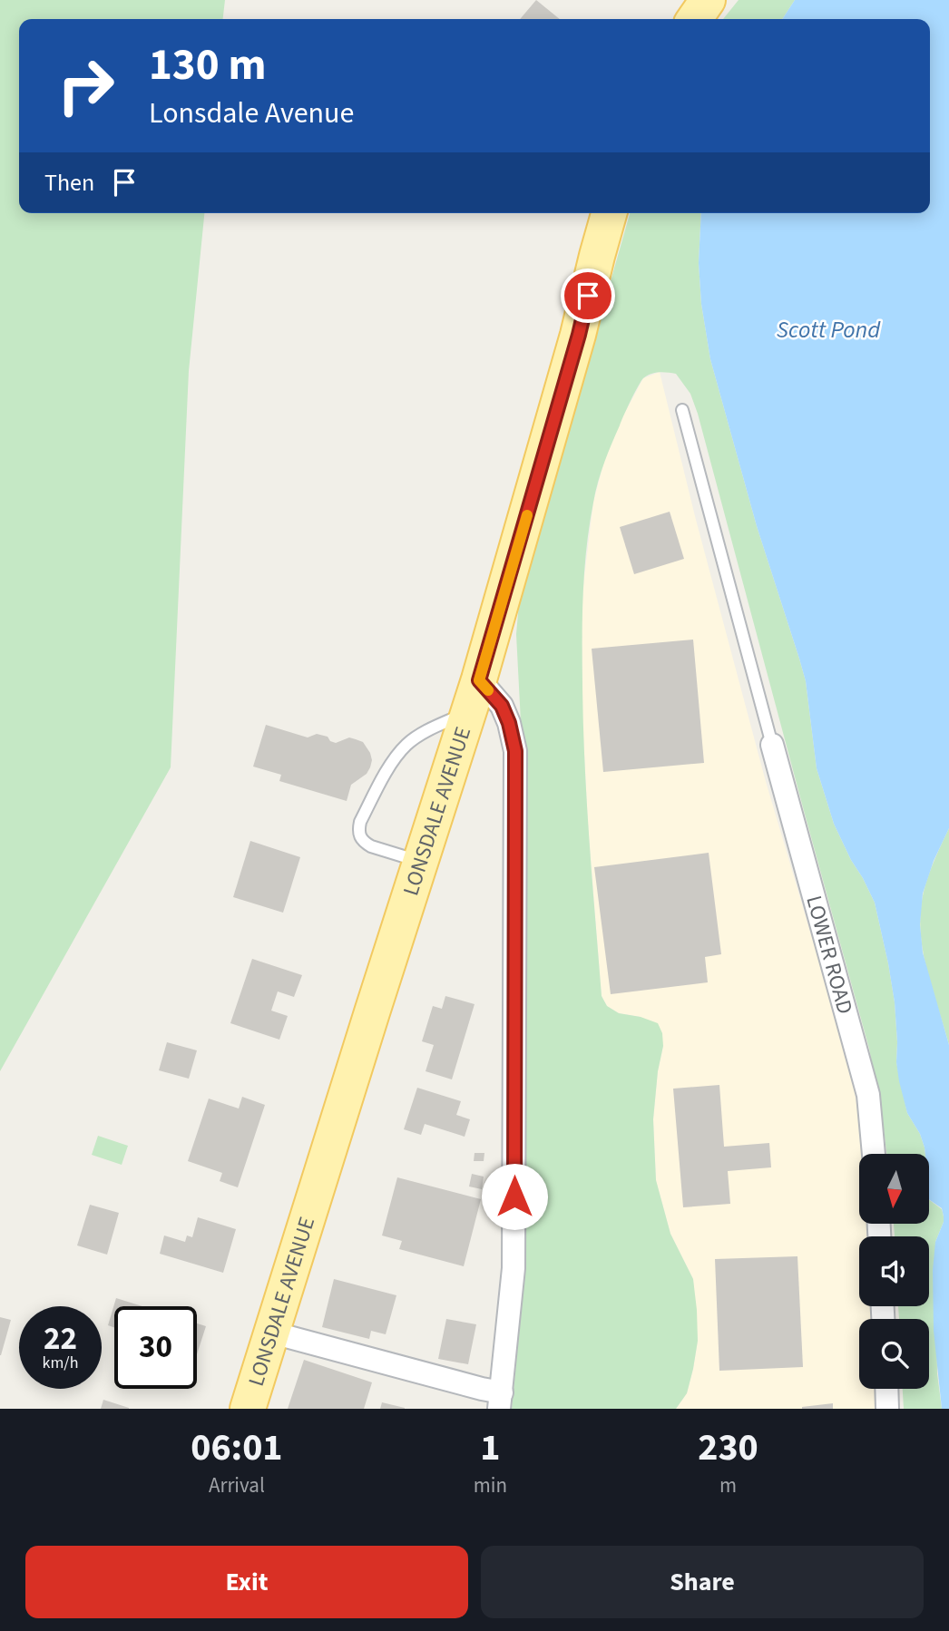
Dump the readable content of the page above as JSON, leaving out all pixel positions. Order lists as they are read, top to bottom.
{
  "streets": {
    "main road": ["LONSDALE AVENUE"],
    "street": ["LOWER ROAD"]
  },
  "water": ["Scott Pond"],
  "north": "bottom",
  "page": {
    "turn": ["130 m", "Lonsdale Avenue"],
    "then": "Then",
    "speed": "22 km/h",
    "limit": "30",
    "eta": [
      "06:01",
      "Arrival",
      "1",
      "min",
      "230",
      "m"
    ],
    "buttons": ["Exit", "Share"]
  }
}
